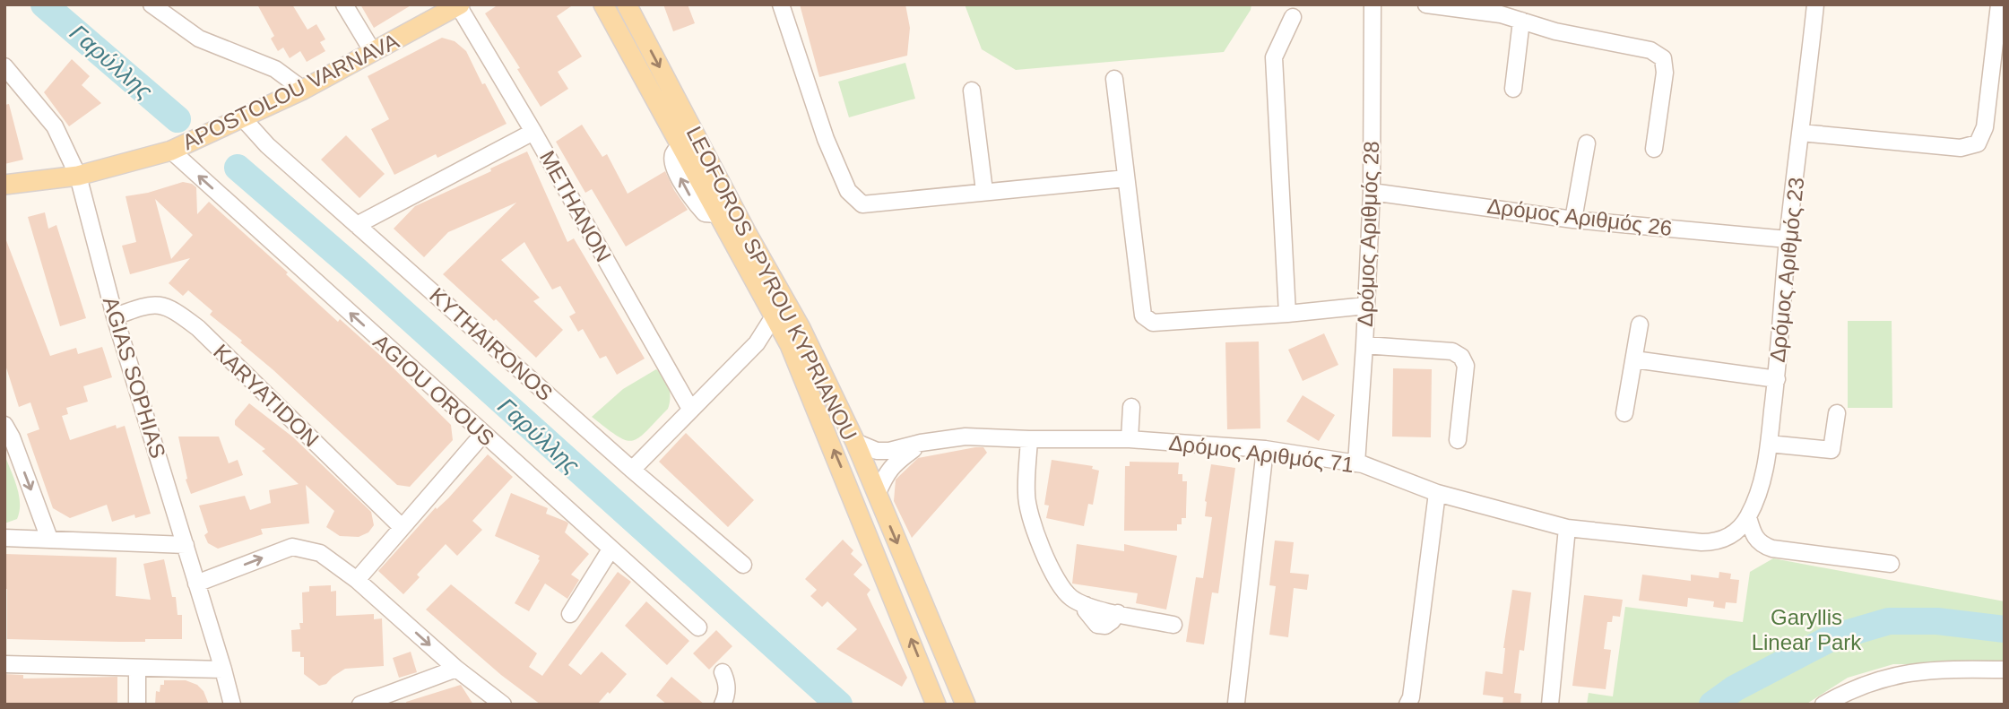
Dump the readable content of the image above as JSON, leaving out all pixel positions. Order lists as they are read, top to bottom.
{
  "streets": {
    "main road": ["APOSTOLOU VARNAVA", "LEOFOROS SPYROU KYPRIANOU"],
    "street": [
      "METHANON",
      "Δρόμος Αριθμός 26",
      "Δρόμος Αριθμός 28",
      "Δρόμος Αριθμός 23",
      "KYTHAIRONOS",
      "AGIAS SOPHIAS",
      "AGIOU OROUS",
      "KARYATIDON",
      "Δρόμος Αριθμός 71"
    ]
  },
  "crossings": [
    ["APOSTOLOU VARNAVA", "METHANON"],
    ["APOSTOLOU VARNAVA", "KYTHAIRONOS"],
    ["APOSTOLOU VARNAVA", "AGIAS SOPHIAS"],
    ["APOSTOLOU VARNAVA", "AGIOU OROUS"],
    ["Δρόμος Αριθμός 26", "Δρόμος Αριθμός 28"],
    ["Δρόμος Αριθμός 26", "Δρόμος Αριθμός 23"],
    ["Δρόμος Αριθμός 28", "Δρόμος Αριθμός 71"],
    ["Δρόμος Αριθμός 23", "Δρόμος Αριθμός 71"],
    ["LEOFOROS SPYROU KYPRIANOU", "Δρόμος Αριθμός 71"],
    ["AGIAS SOPHIAS", "KARYATIDON"]
  ],
  "one_way": ["AGIOU OROUS"],
  "water": ["Γαρύλλης"],
  "parks": ["Garyllis Linear Park"]
}
